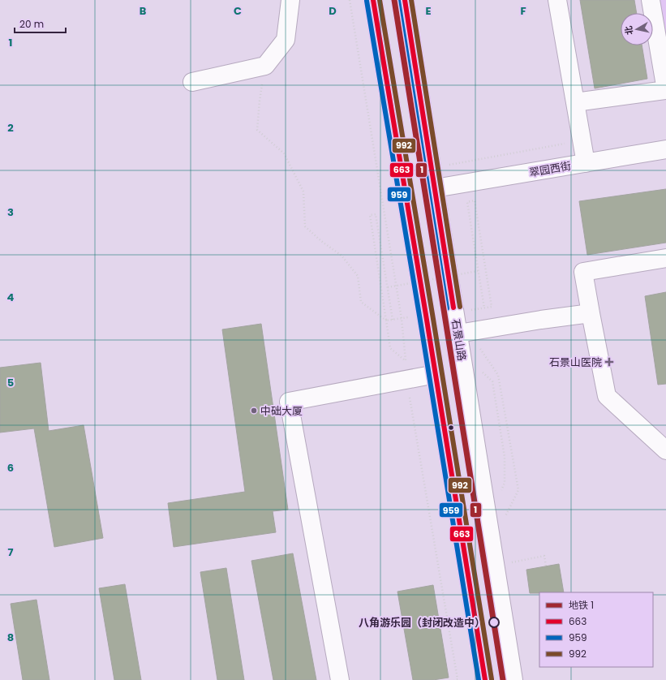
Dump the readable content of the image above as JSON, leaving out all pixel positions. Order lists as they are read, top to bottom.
{
  "streets": {
    "main road": ["翠园西街", "石景山路"]
  },
  "crossings": [
    ["翠园西街", "石景山路"]
  ],
  "places": {
    "health": ["石景山医院"],
    "other": ["中础大厦", "八角游乐园（封闭改造中）"]
  },
  "lines": [
    "metro line 1",
    "transit line 663",
    "transit line 992",
    "transit line 959"
  ],
  "legend": [
    "地铁 1",
    "663",
    "959",
    "992"
  ],
  "scale_bar": "20 m",
  "north": "left",
  "grid": {
    "columns": [
      "B",
      "C",
      "D",
      "E",
      "F"
    ],
    "rows": [
      "1",
      "2",
      "3",
      "4",
      "5",
      "6",
      "7",
      "8"
    ]
  }
}
